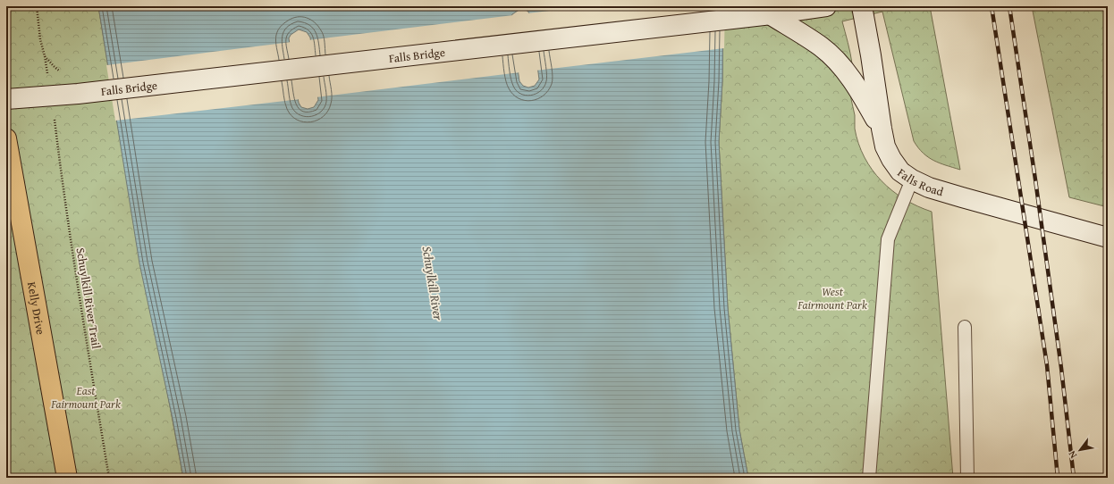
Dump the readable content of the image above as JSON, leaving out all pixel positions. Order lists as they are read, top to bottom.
{
  "streets": {
    "main road": ["Falls Bridge", "Falls Road", "Kelly Drive"],
    "path": ["Schuylkill River Trail"]
  },
  "water": ["Schuylkill River"],
  "parks": ["West Fairmount Park", "East Fairmount Park"],
  "north": "bottom left"
}
